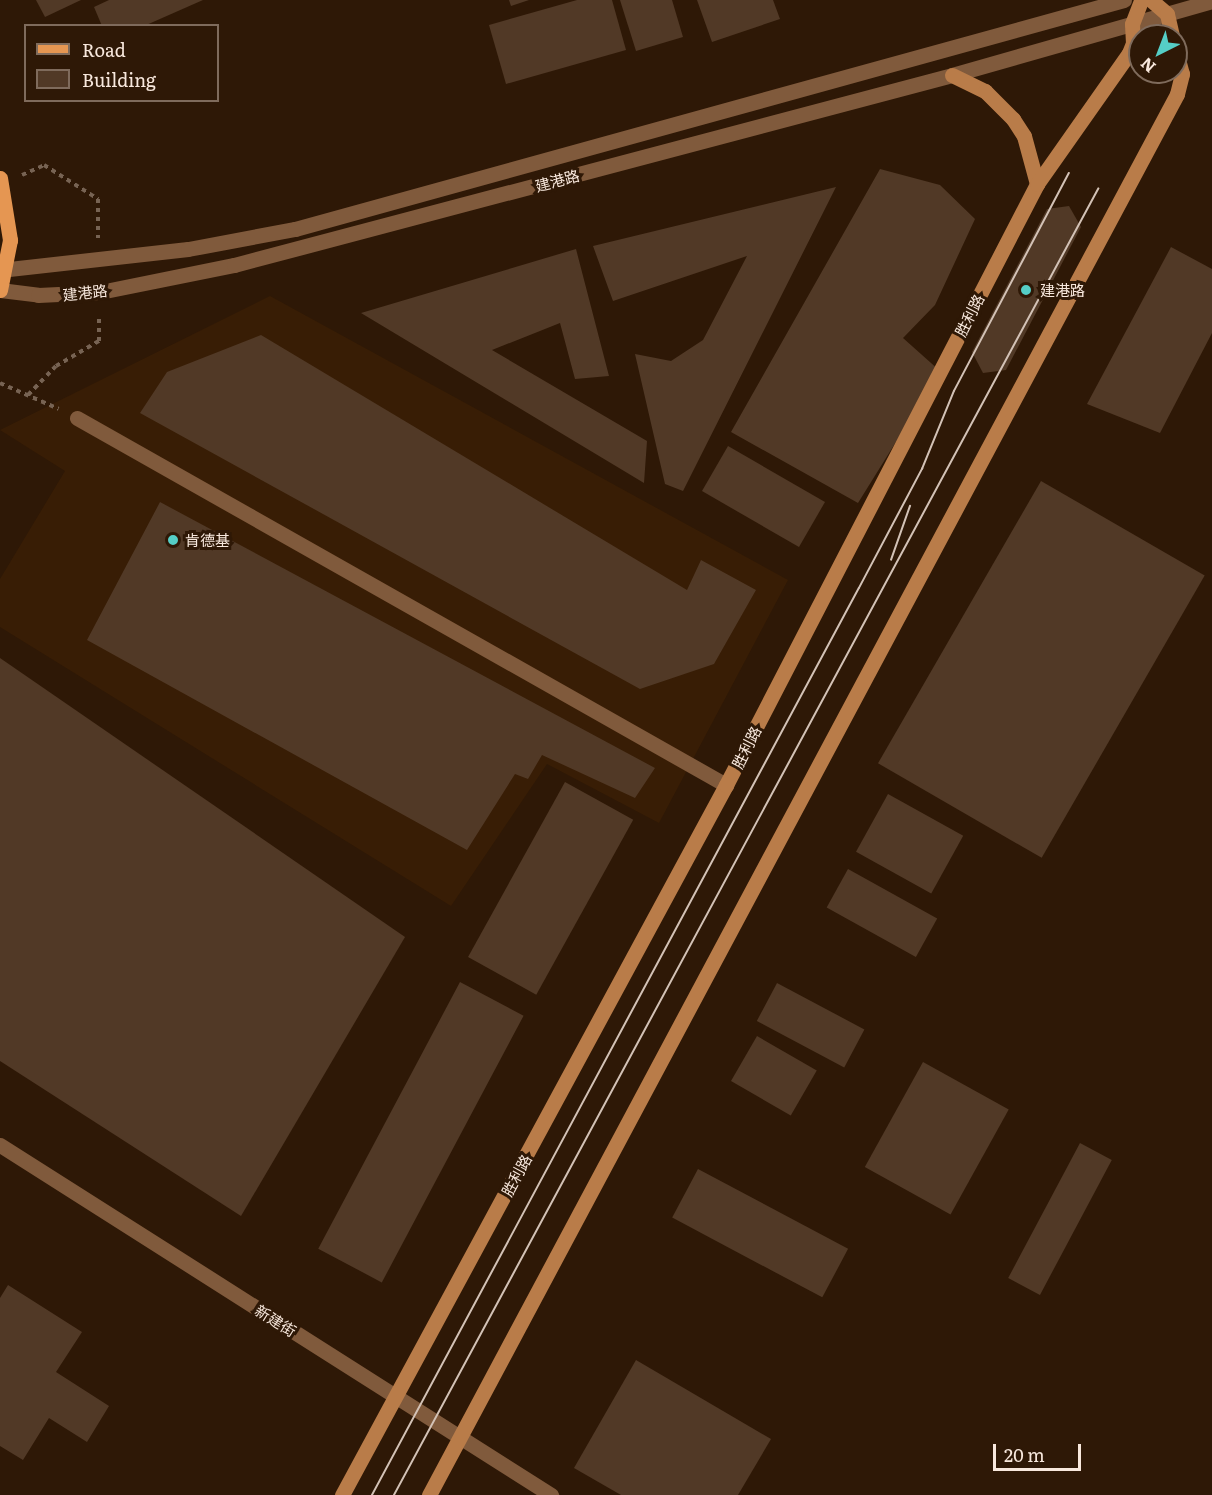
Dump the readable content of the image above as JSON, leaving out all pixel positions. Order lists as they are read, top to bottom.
{
  "streets": {
    "main road": ["胜利路"],
    "street": ["建港路", "新建街"]
  },
  "crossings": [
    ["建港路", "胜利路"],
    ["胜利路", "新建街"]
  ],
  "places": ["建港路", "肯德基"],
  "legend": ["Road", "Building"],
  "scale_bar": "20 m",
  "north": "bottom left"
}
